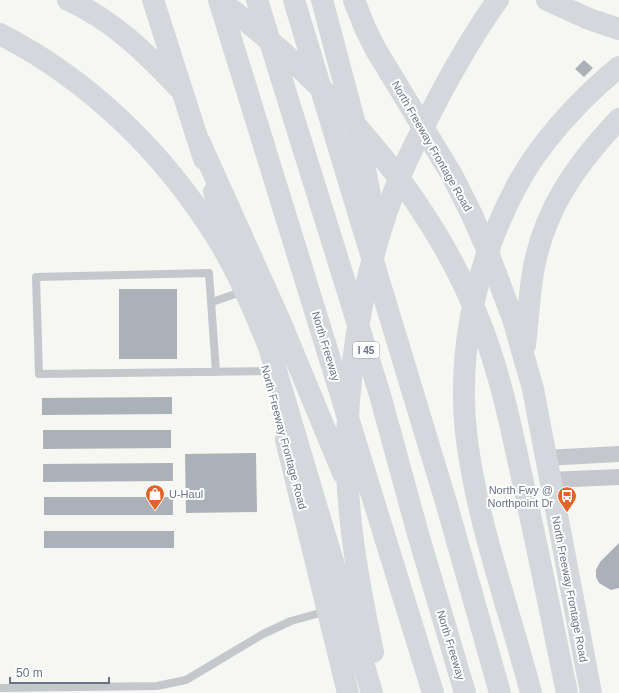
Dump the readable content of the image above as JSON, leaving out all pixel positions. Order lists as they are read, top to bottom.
{
  "streets": {
    "main road": ["North Freeway Frontage Road", "North Freeway", "I 45"]
  },
  "places": {
    "shop": ["U-Haul"],
    "bus stop": ["North Fwy @ Northpoint Dr"]
  },
  "scale_bar": "50 m"
}
